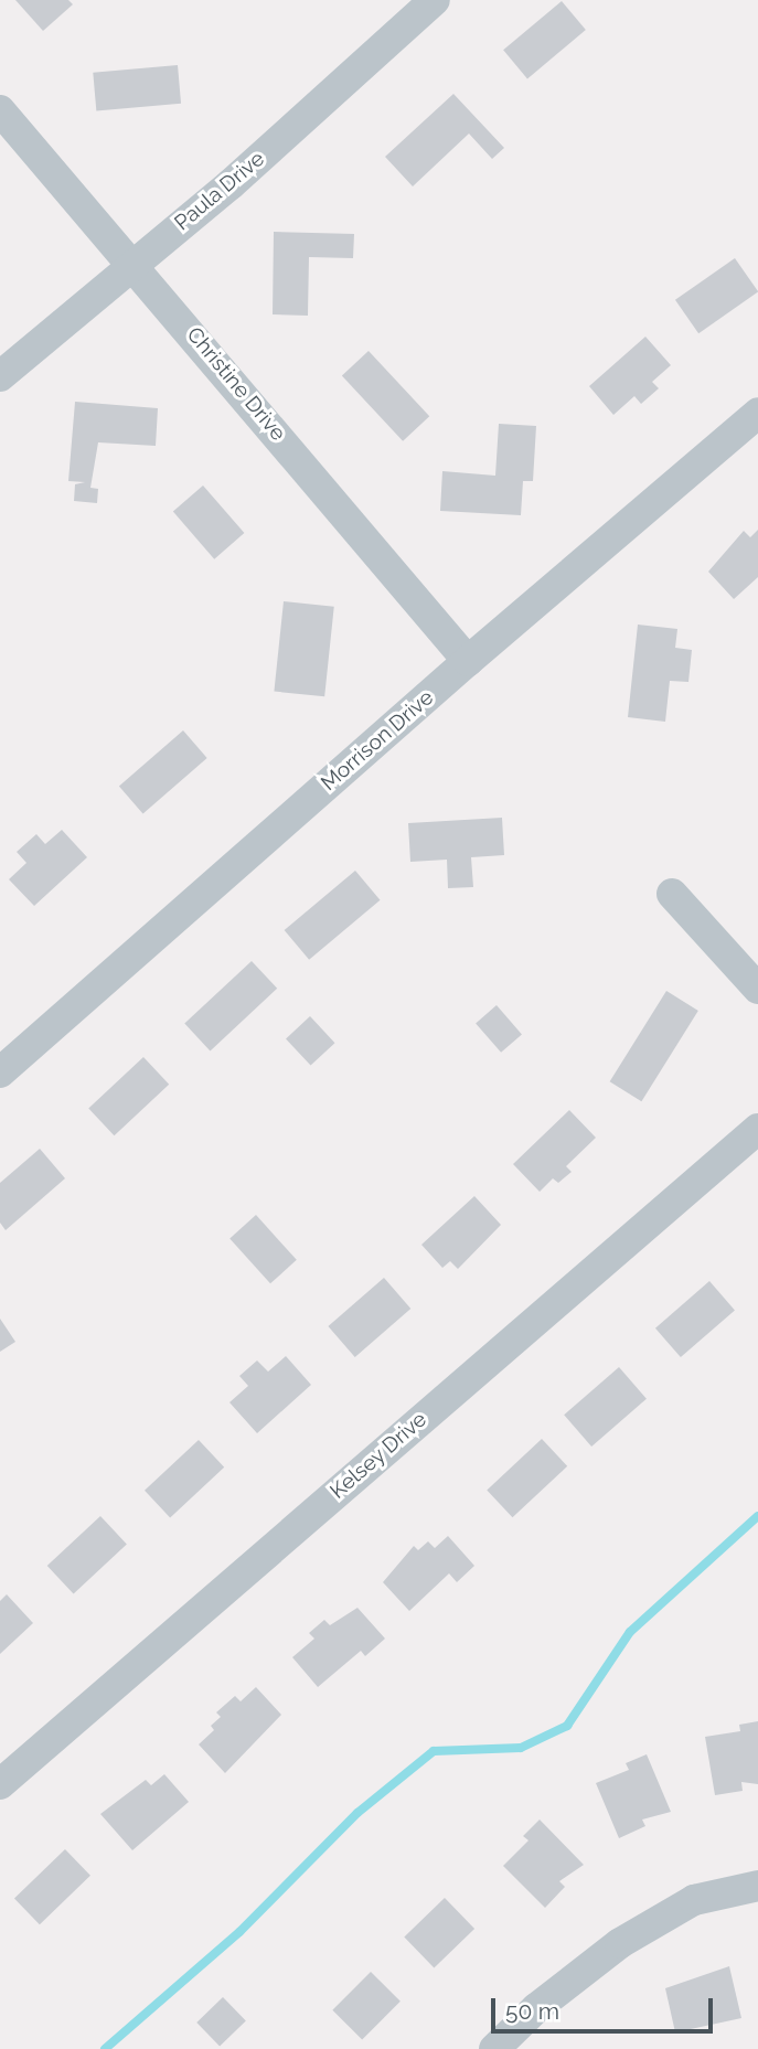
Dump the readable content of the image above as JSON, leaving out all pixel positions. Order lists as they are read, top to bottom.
{
  "streets": {
    "street": [
      "Paula Drive",
      "Christine Drive",
      "Morrison Drive",
      "Kelsey Drive"
    ]
  },
  "crossings": [
    ["Paula Drive", "Christine Drive"],
    ["Christine Drive", "Morrison Drive"]
  ],
  "scale_bar": "50 m"
}
